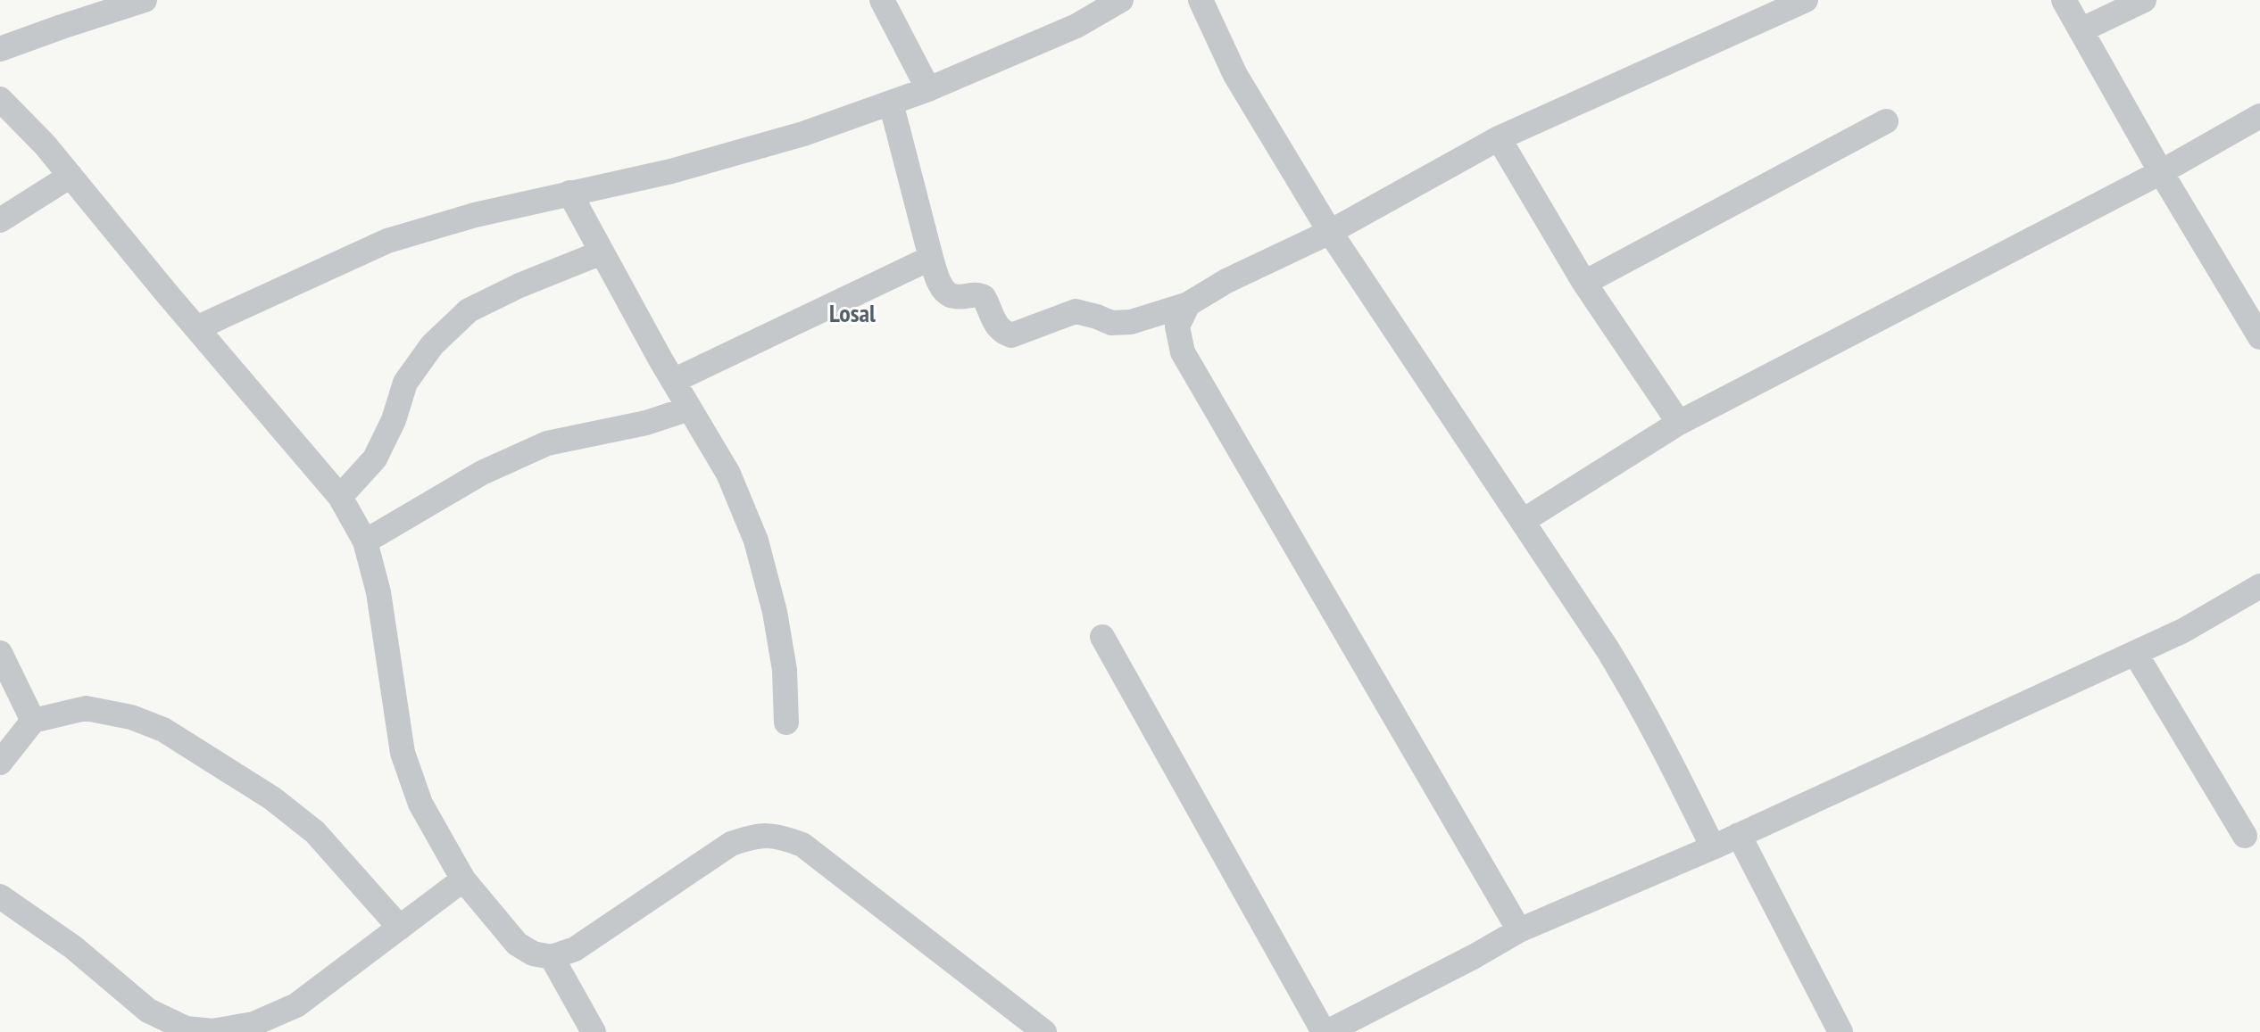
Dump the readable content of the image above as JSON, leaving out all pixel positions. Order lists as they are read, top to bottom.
{
  "districts": ["Losal"]
}
